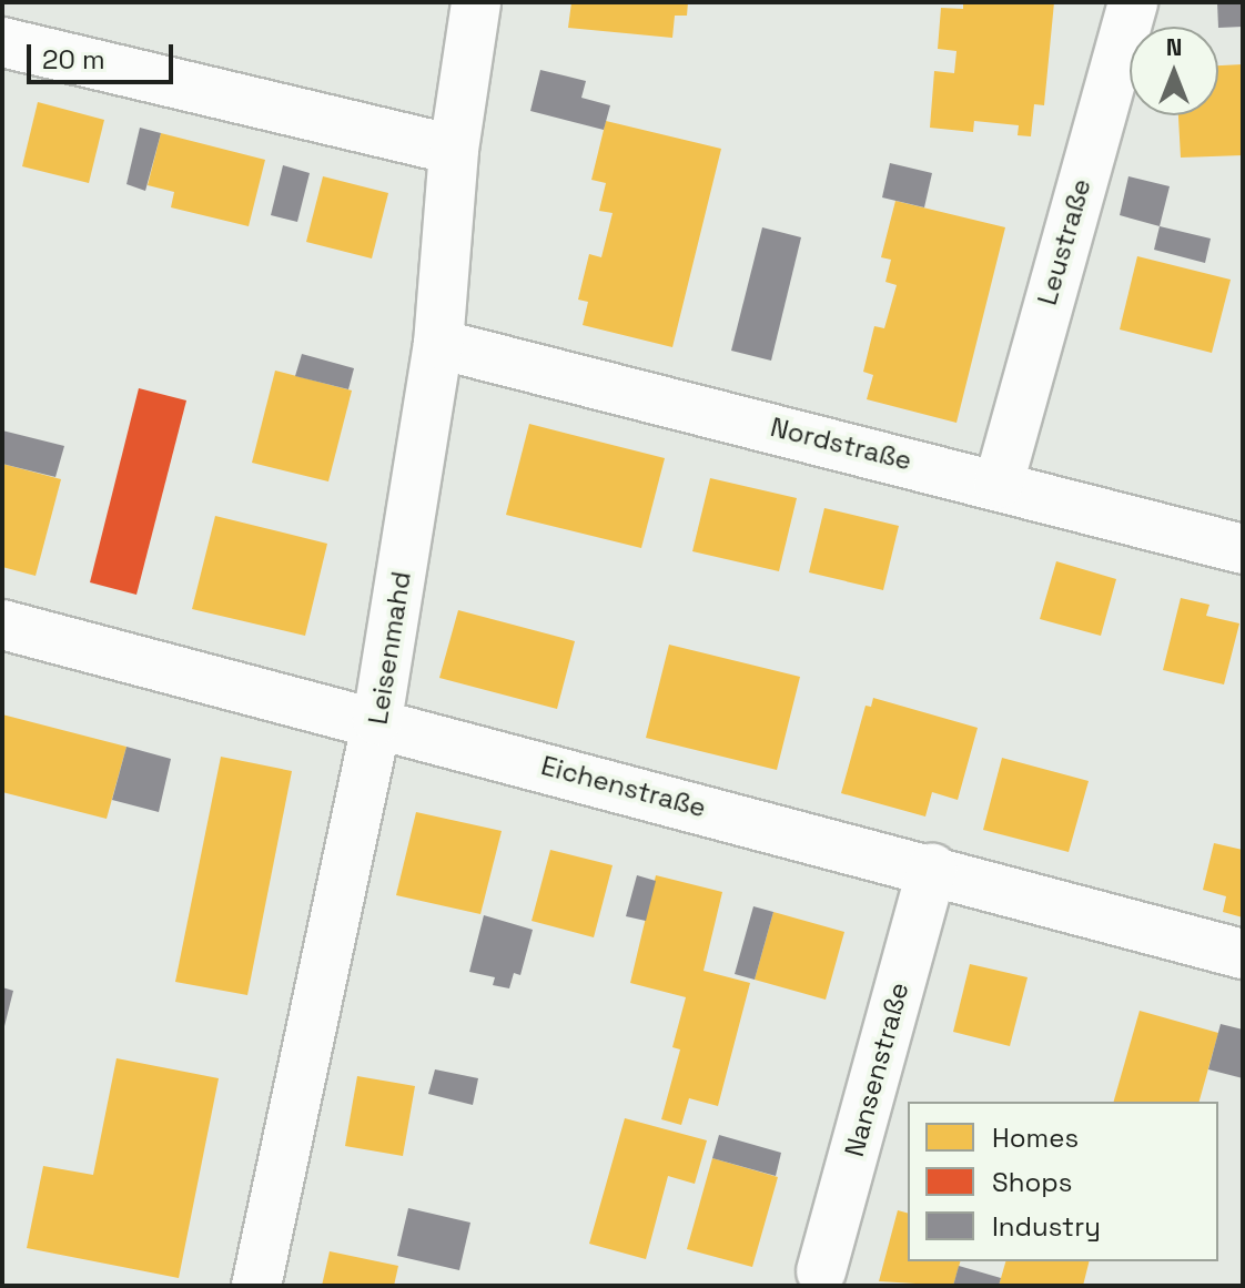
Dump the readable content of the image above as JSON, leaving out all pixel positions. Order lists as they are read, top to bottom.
{
  "streets": {
    "street": [
      "Leustraße",
      "Nordstraße",
      "Leisenmahd",
      "Eichenstraße",
      "Nansenstraße"
    ]
  },
  "crossings": [
    ["Leustraße", "Nordstraße"],
    ["Nordstraße", "Leisenmahd"],
    ["Leisenmahd", "Eichenstraße"],
    ["Eichenstraße", "Nansenstraße"]
  ],
  "legend": ["Homes", "Shops", "Industry"],
  "scale_bar": "20 m",
  "north": "top"
}
